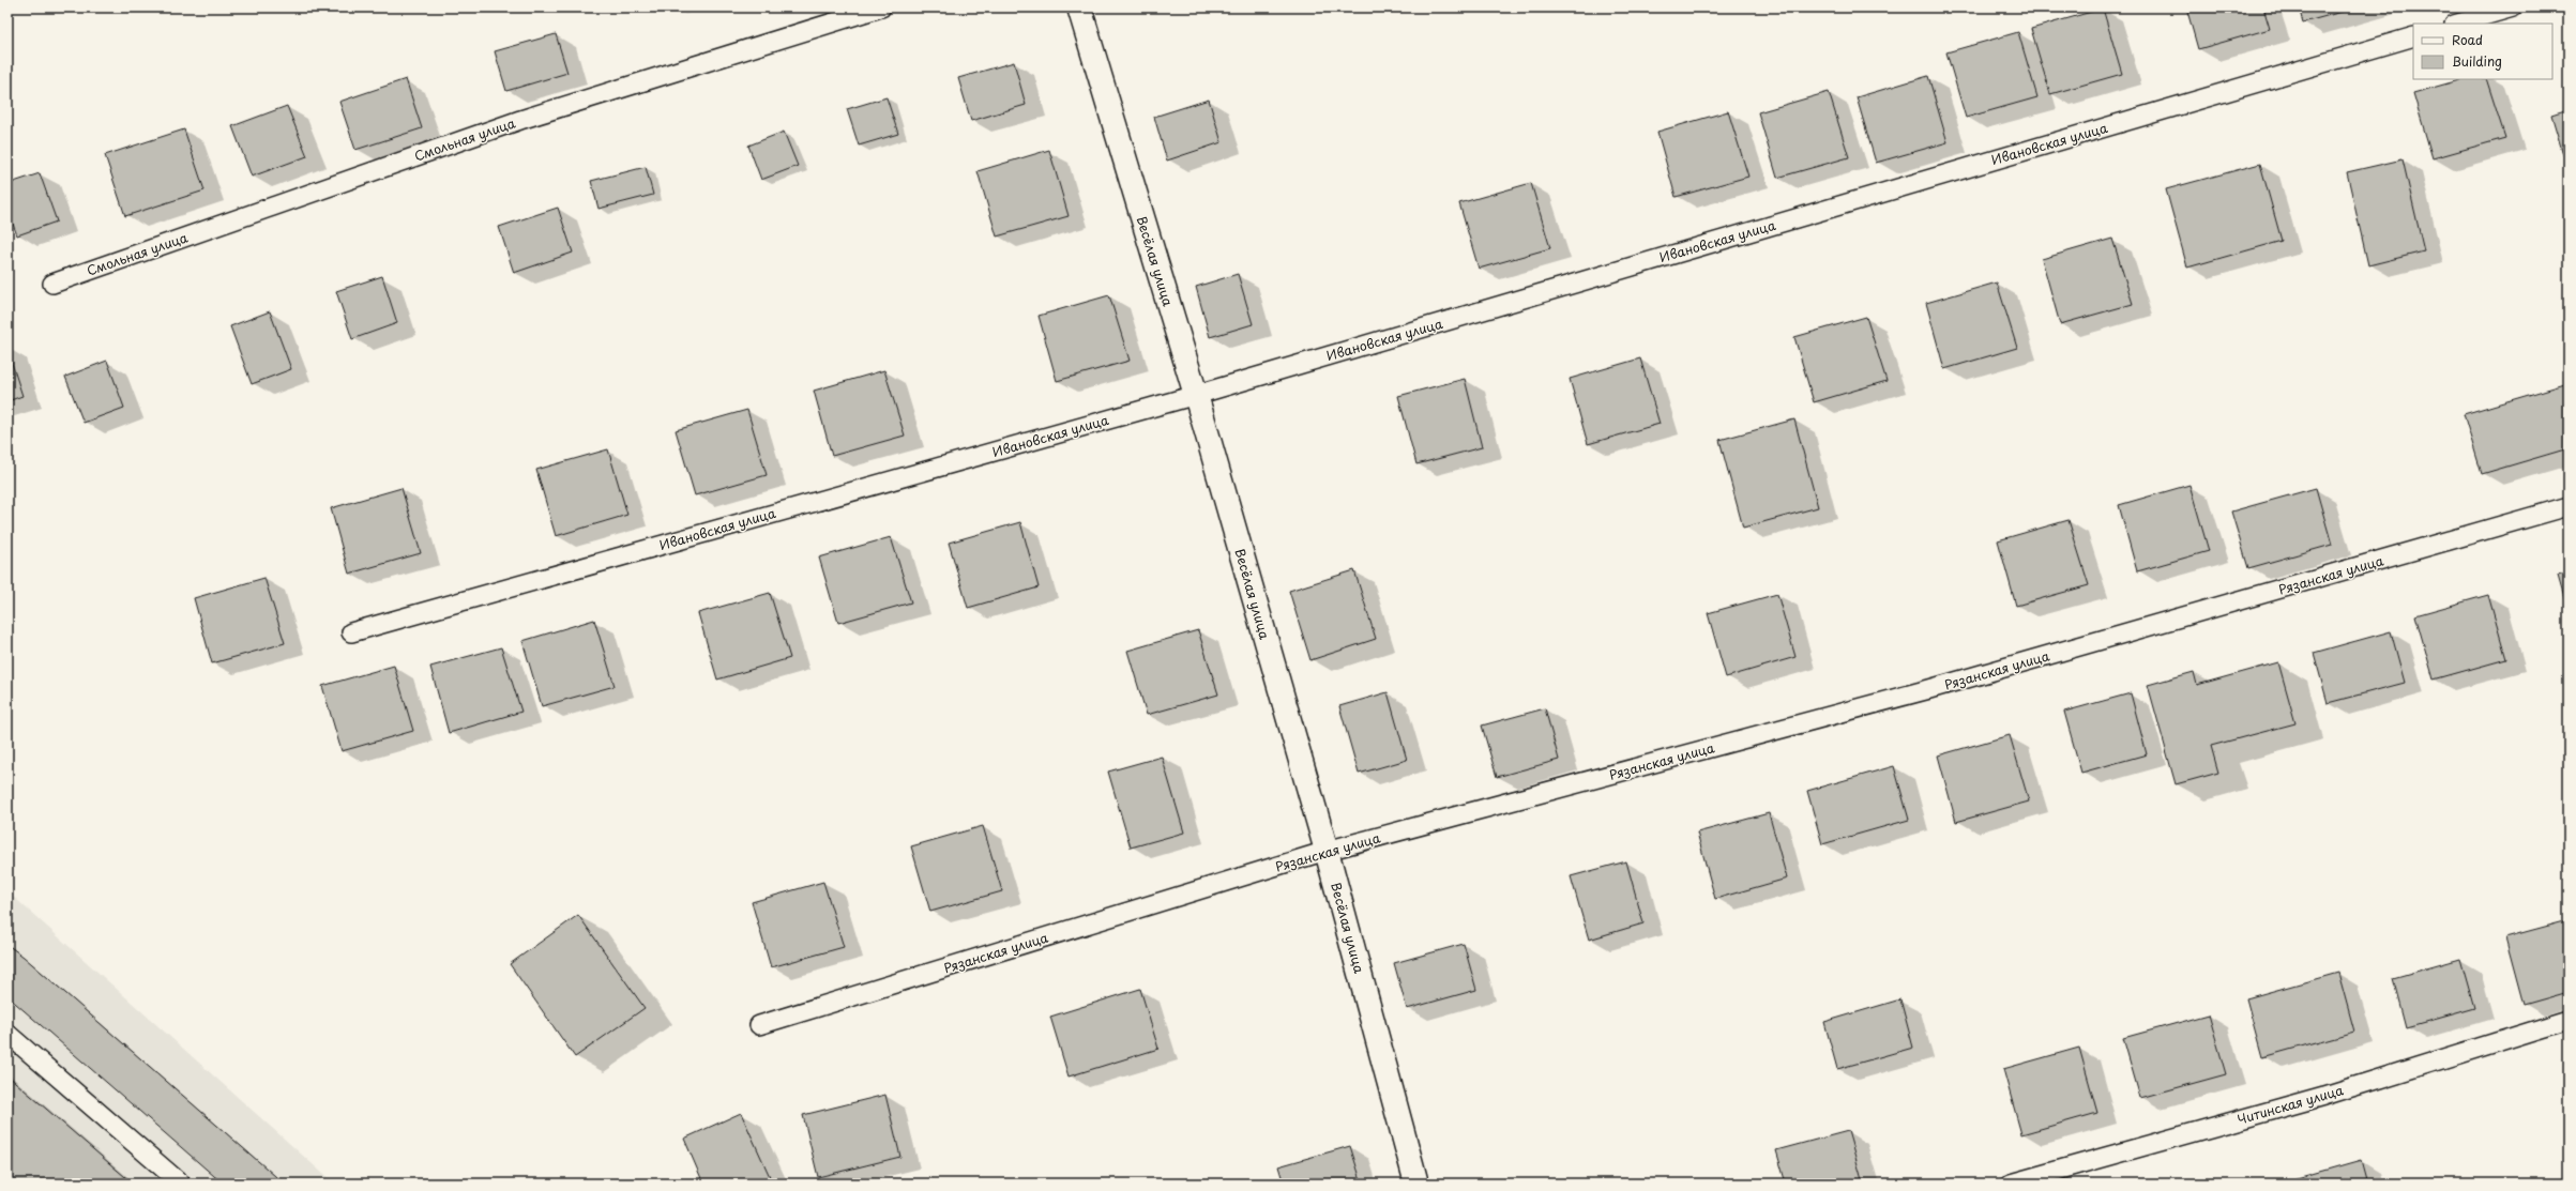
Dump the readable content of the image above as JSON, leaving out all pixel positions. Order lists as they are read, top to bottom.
{
  "streets": {
    "street": ["Весёлая улица"],
    "lane": [
      "Смольная улица",
      "Ивановская улица",
      "Рязанская улица",
      "Читинская улица"
    ]
  },
  "crossings": [
    ["Ивановская улица", "Весёлая улица"],
    ["Весёлая улица", "Рязанская улица"]
  ],
  "legend": ["Road", "Building"]
}
